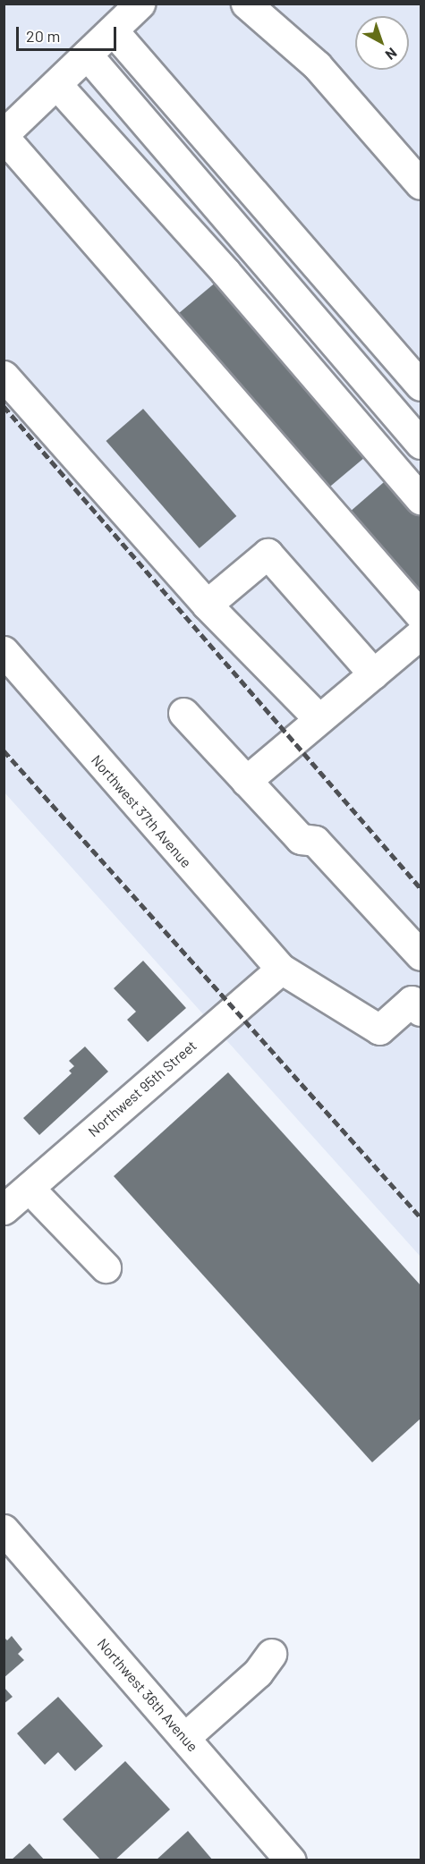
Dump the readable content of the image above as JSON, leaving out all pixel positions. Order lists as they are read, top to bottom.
{
  "streets": {
    "street": ["Northwest 37th Avenue", "Northwest 95th Street", "Northwest 36th Avenue"]
  },
  "crossings": [
    ["Northwest 37th Avenue", "Northwest 95th Street"]
  ],
  "scale_bar": "20 m",
  "north": "bottom right"
}
